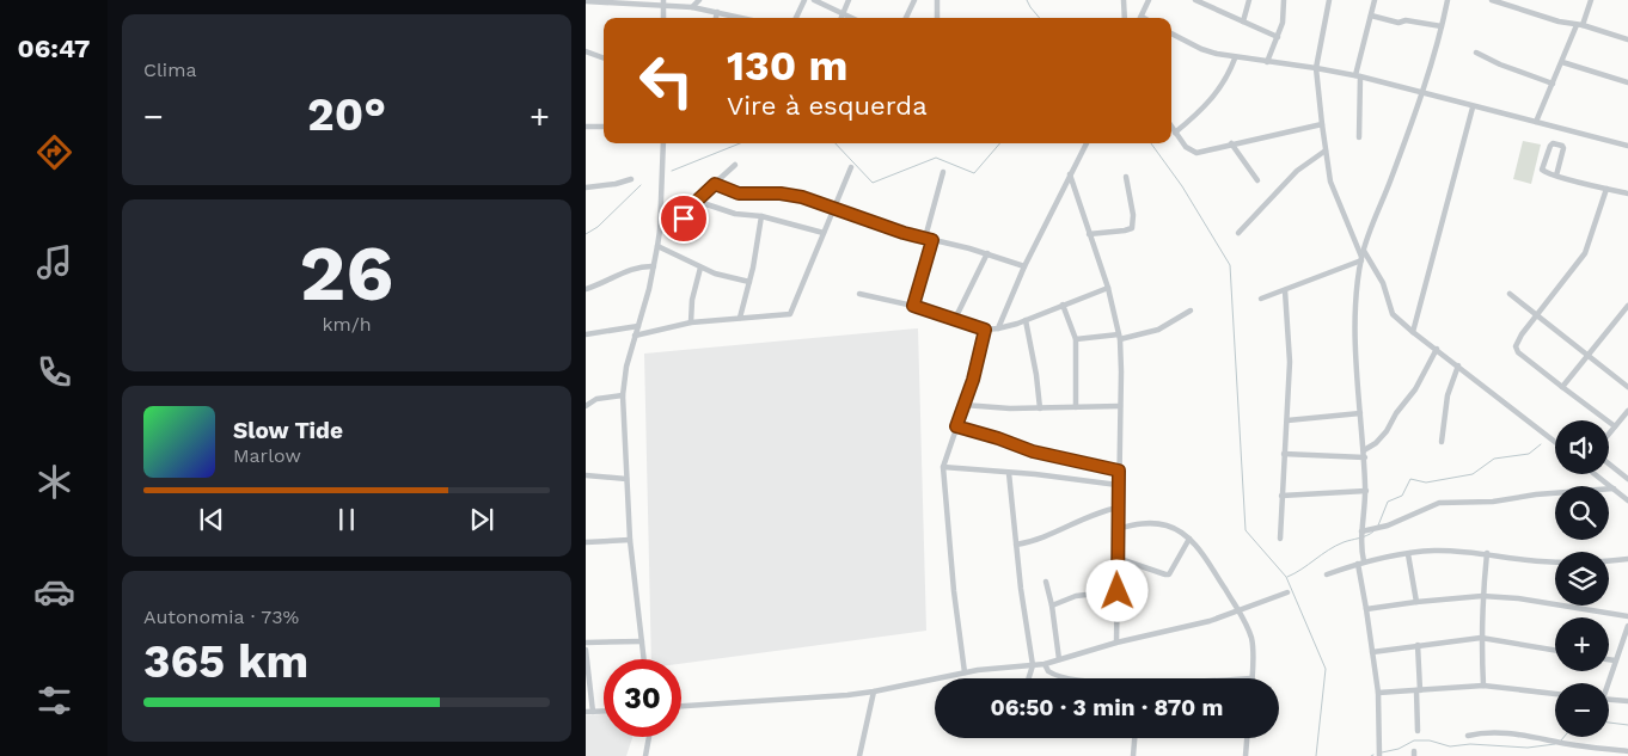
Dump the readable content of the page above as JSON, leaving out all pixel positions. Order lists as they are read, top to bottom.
{
  "page": {
    "tabs": "06:47",
    "tile": [
      "Clima",
      ["26", "km/h"],
      ["Autonomia · 73%", "365 km"]
    ],
    "turn": ["130 m", "Vire à esquerda"],
    "heat": ["−", "20°", "+"],
    "song": ["Slow Tide", "Marlow"],
    "map_buttons": ["+", "−"],
    "limit": "30",
    "trip": "06:50 · 3 min · 870 m"
  }
}
